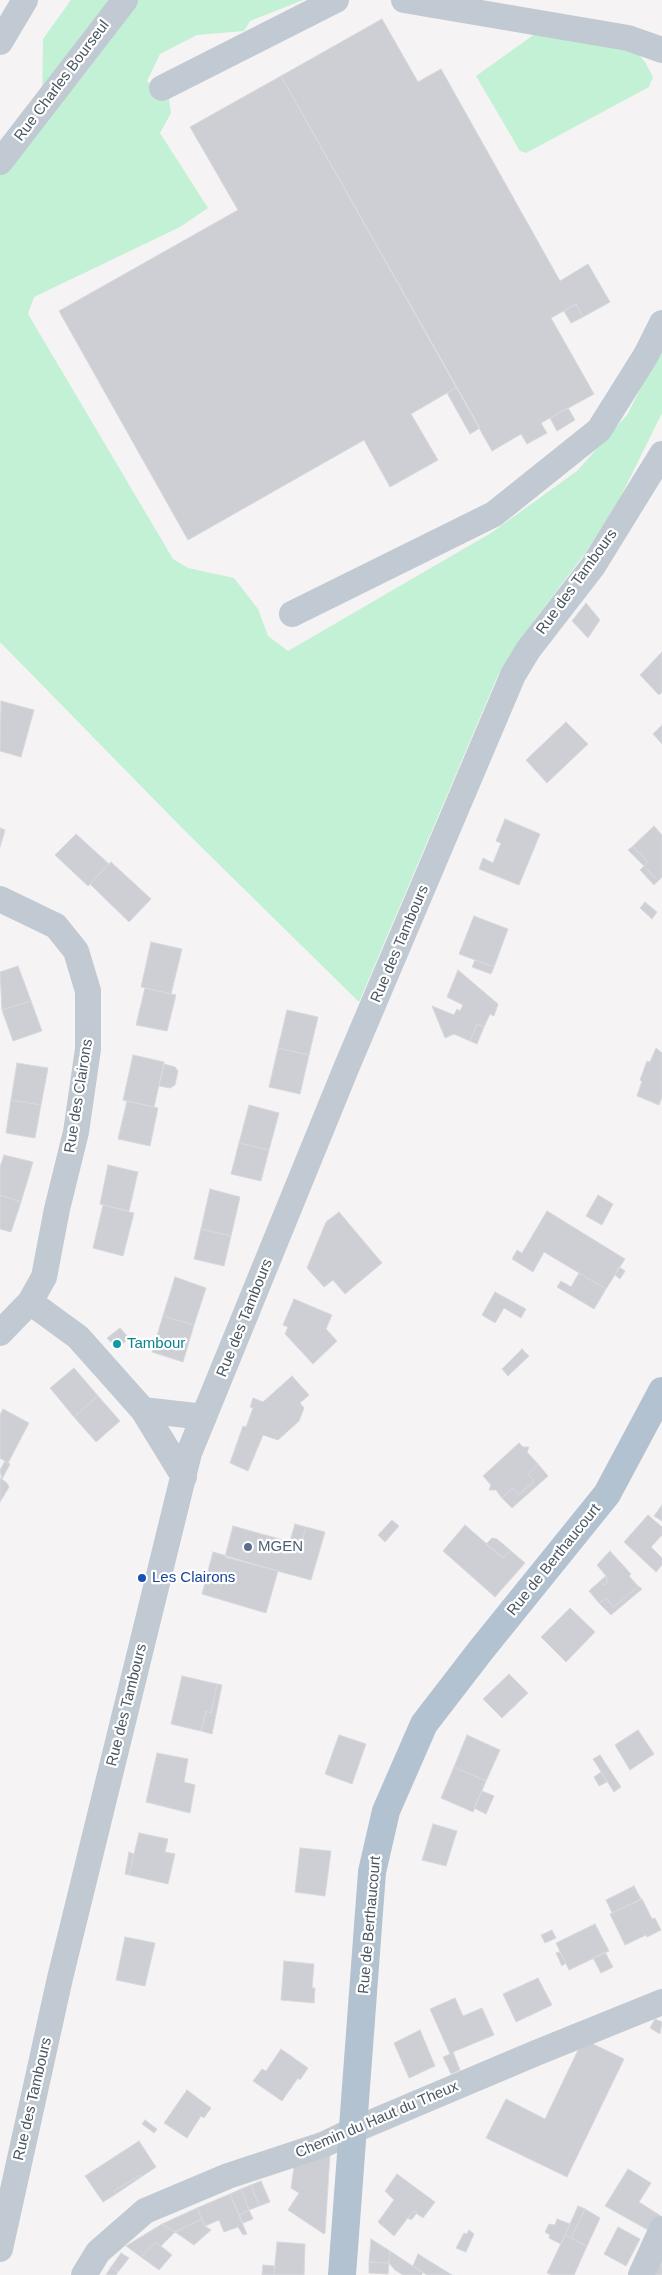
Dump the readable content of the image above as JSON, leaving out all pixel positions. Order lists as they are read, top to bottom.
{
  "streets": {
    "main road": ["Rue de Berthaucourt"],
    "street": [
      "Rue Charles Bourseul",
      "Rue des Tambours",
      "Rue des Clairons",
      "Chemin du Haut du Theux"
    ]
  },
  "crossings": [
    ["Rue de Berthaucourt", "Chemin du Haut du Theux"]
  ],
  "places": ["Tambour", "MGEN", "Les Clairons"]
}
